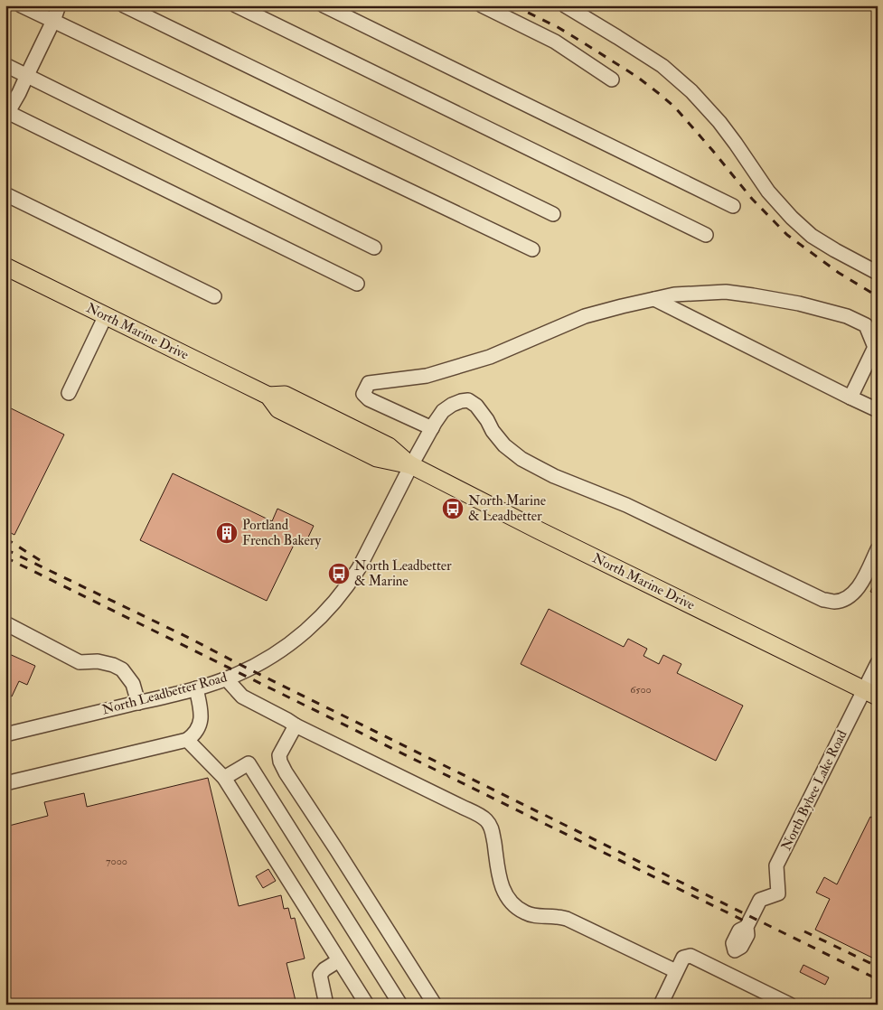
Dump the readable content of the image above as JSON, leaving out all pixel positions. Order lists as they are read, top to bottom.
{
  "streets": {
    "main road": ["North Marine Drive"],
    "street": ["North Leadbetter Road", "North Bybee Lake Road"]
  },
  "crossings": [
    ["North Marine Drive", "North Leadbetter Road"],
    ["North Marine Drive", "North Bybee Lake Road"]
  ],
  "places": {
    "bus stop": ["North Marine & Leadbetter", "North Leadbetter & Marine"],
    "building": ["Portland French Bakery"]
  },
  "house_numbers": ["6500", "7000"]
}
